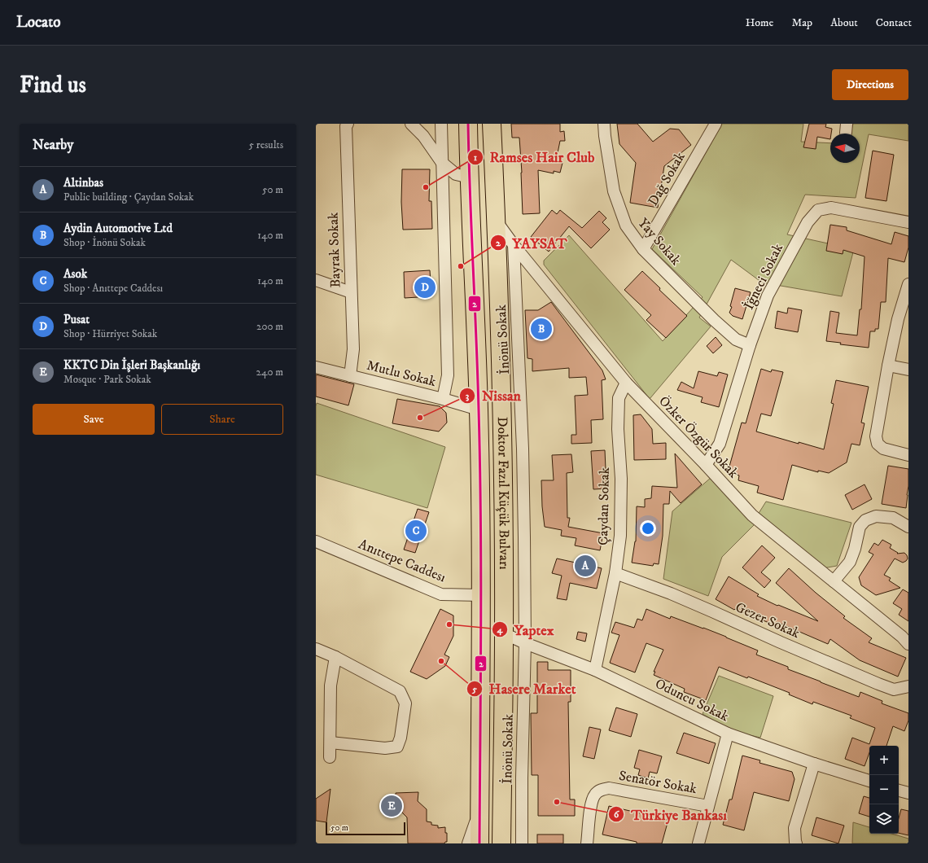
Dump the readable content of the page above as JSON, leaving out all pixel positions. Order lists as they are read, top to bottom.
{
  "streets": {
    "highway": ["Doktor Fazıl Küçük Bulvarı"],
    "street": [
      "Dağ Sokak",
      "Yay Sokak",
      "Bayrak Sokak",
      "İğneci Sokak",
      "İnönü Sokak",
      "Mutlu Sokak",
      "Özker Özgür Sokak",
      "Çaydan Sokak",
      "Anıttepe Caddesı",
      "Gezer Sokak",
      "Oduncu Sokak",
      "Senatör Sokak"
    ]
  },
  "crossings": [
    ["Dağ Sokak", "Yay Sokak"],
    ["Yay Sokak", "İğneci Sokak"],
    ["Bayrak Sokak", "Mutlu Sokak"],
    ["İğneci Sokak", "Özker Özgür Sokak"],
    ["İnönü Sokak", "Özker Özgür Sokak"],
    ["İnönü Sokak", "Oduncu Sokak"],
    ["Mutlu Sokak", "Doktor Fazıl Küçük Bulvarı"],
    ["Özker Özgür Sokak", "Doktor Fazıl Küçük Bulvarı"],
    ["Özker Özgür Sokak", "Çaydan Sokak"],
    ["Doktor Fazıl Küçük Bulvarı", "Anıttepe Caddesı"],
    ["Doktor Fazıl Küçük Bulvarı", "Oduncu Sokak"],
    ["Çaydan Sokak", "Gezer Sokak"],
    ["Çaydan Sokak", "Oduncu Sokak"]
  ],
  "places": [
    "Ramses Hair Club",
    "YAYSAT",
    "Nissan",
    "Yaptex",
    "Hasere Market",
    "Türkiye Bankası"
  ],
  "lines": ["transit line 2"],
  "scale_bar": "50 m",
  "north": "left",
  "page": {
    "header": "Locato",
    "nav": [
      "Home",
      "Map",
      "About",
      "Contact"
    ],
    "buttons": [
      "Directions",
      ["Save", "Share"]
    ],
    "title": "Find us",
    "heading": ["Nearby", "5 results"],
    "list": [
      {
        "mark": "A",
        "name": "Altinbas",
        "note": "Public building · Çaydan Sokak",
        "value": "50 m"
      },
      {
        "mark": "B",
        "name": "Aydin Automotive Ltd",
        "note": "Shop · İnönü Sokak",
        "value": "140 m"
      },
      {
        "mark": "C",
        "name": "Asok",
        "note": "Shop · Anıttepe Caddesı",
        "value": "140 m"
      },
      {
        "mark": "D",
        "name": "Pusat",
        "note": "Shop · Hürriyet Sokak",
        "value": "200 m"
      },
      {
        "mark": "E",
        "name": "KKTC Din İşleri Başkanlığı",
        "note": "Mosque · Park Sokak",
        "value": "240 m"
      }
    ],
    "pins": [
      "D",
      "B",
      "C",
      "A",
      "E"
    ],
    "map_buttons": ["+", "−"],
    "scale": "50 m"
  }
}
